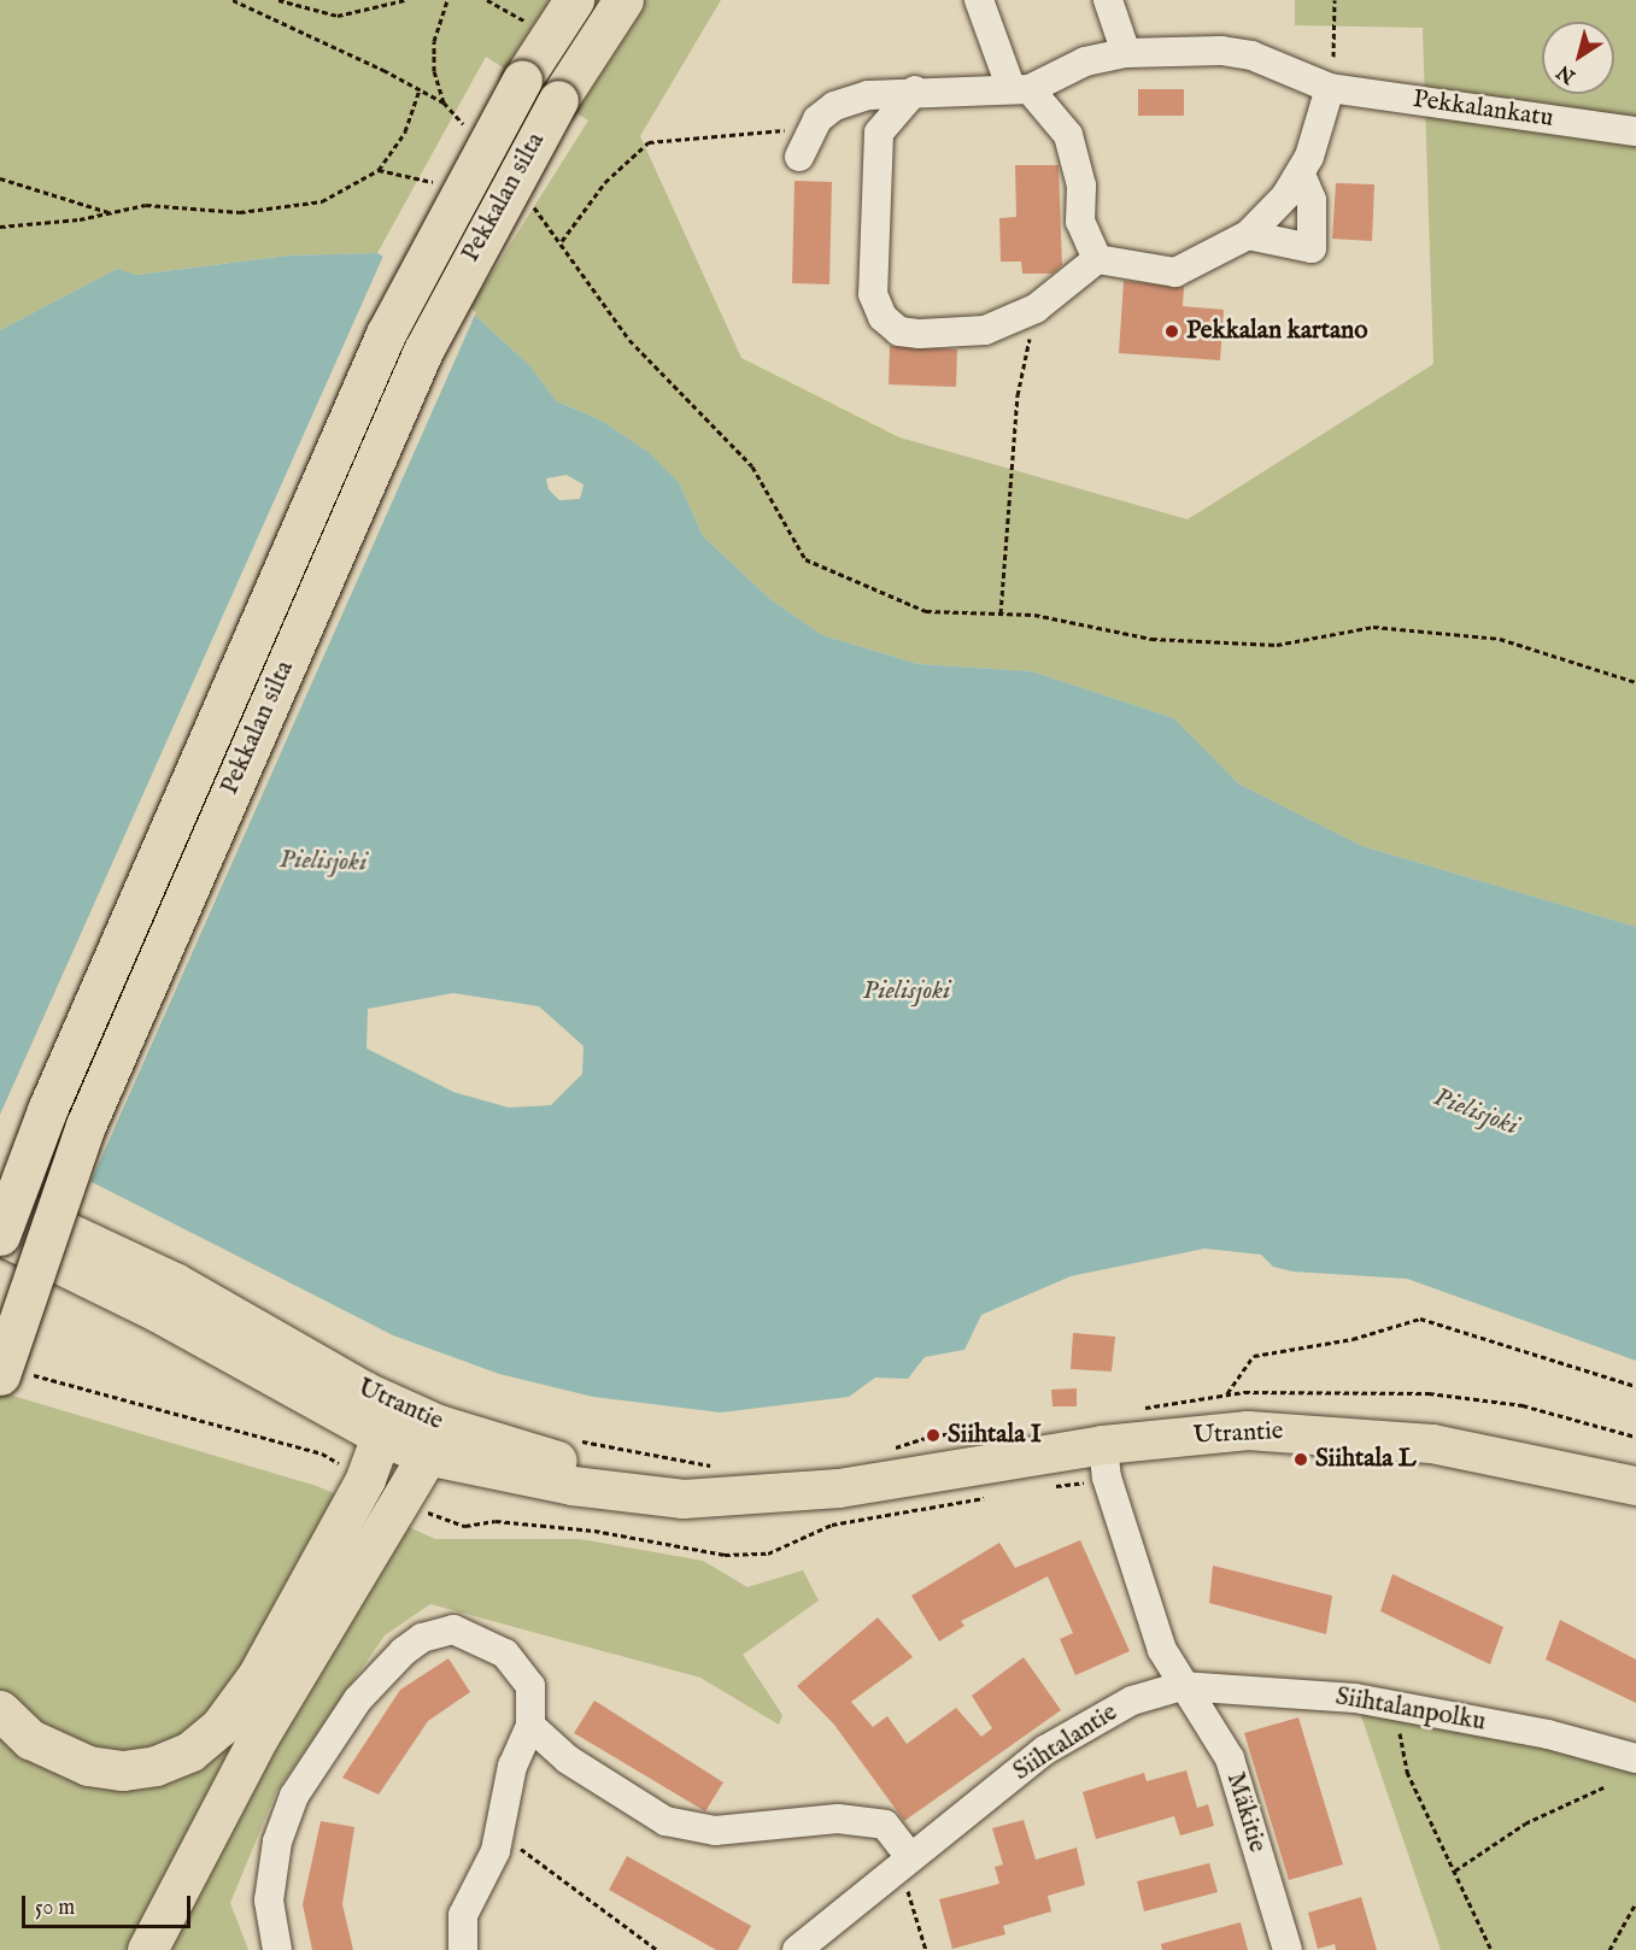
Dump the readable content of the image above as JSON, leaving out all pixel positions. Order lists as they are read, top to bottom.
{
  "streets": {
    "highway": ["Pekkalan silta"],
    "main road": ["Utrantie"],
    "street": [
      "Pekkalankatu",
      "Siihtalanpolku",
      "Siihtalantie",
      "Mäkitie"
    ]
  },
  "crossings": [
    ["Pekkalan silta", "Utrantie"],
    ["Siihtalanpolku", "Siihtalantie"],
    ["Siihtalanpolku", "Mäkitie"],
    ["Siihtalantie", "Mäkitie"]
  ],
  "water": ["Pielisjoki"],
  "places": ["Pekkalan kartano", "Siihtala I", "Siihtala L"],
  "scale_bar": "50 m",
  "north": "bottom left"
}
